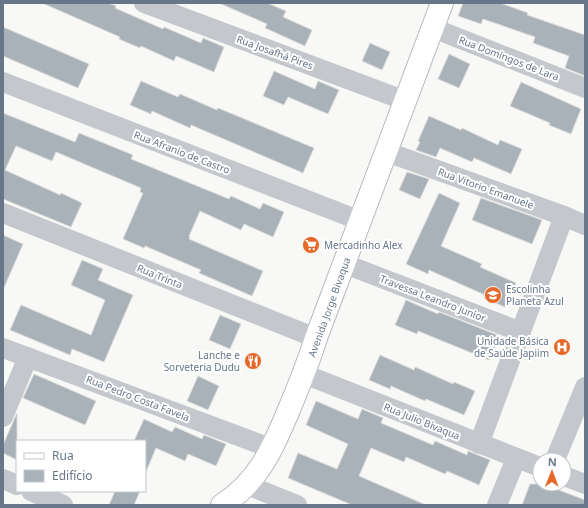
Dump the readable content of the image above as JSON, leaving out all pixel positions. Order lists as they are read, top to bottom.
{
  "streets": {
    "street": [
      "Rua Josafhá Pires",
      "Rua Domingos de Lara",
      "Rua Afranio de Castro",
      "Rua Vitorio Emanuele",
      "Rua Trinta",
      "Travessa Leandro Junior",
      "Avenida Jorge Bivaqua",
      "Rua Pedro Costa Favela",
      "Rua Julio Bivaqua"
    ]
  },
  "crossings": [
    ["Rua Josafhá Pires", "Avenida Jorge Bivaqua"],
    ["Rua Domingos de Lara", "Avenida Jorge Bivaqua"],
    ["Rua Afranio de Castro", "Avenida Jorge Bivaqua"],
    ["Rua Vitorio Emanuele", "Avenida Jorge Bivaqua"],
    ["Rua Trinta", "Avenida Jorge Bivaqua"],
    ["Travessa Leandro Junior", "Avenida Jorge Bivaqua"],
    ["Avenida Jorge Bivaqua", "Rua Pedro Costa Favela"],
    ["Avenida Jorge Bivaqua", "Rua Julio Bivaqua"]
  ],
  "places": {
    "supermarket": ["Mercadinho Alex"],
    "school or university": ["Escolinha Planeta Azul"],
    "hospital": ["Unidade Básica de Saúde Japiim"],
    "restaurant": ["Lanche e Sorveteria Dudu"]
  },
  "legend": ["Rua", "Edifício"],
  "north": "top"
}
